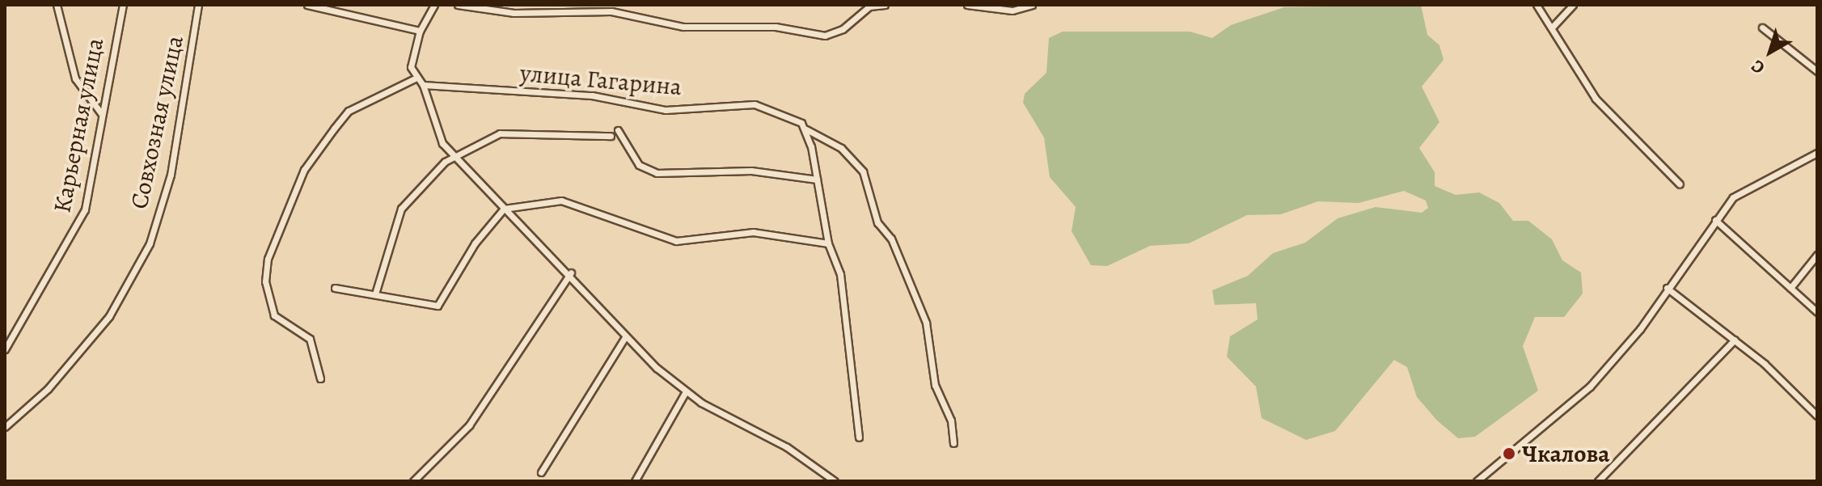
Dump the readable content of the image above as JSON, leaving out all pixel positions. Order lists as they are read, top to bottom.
{
  "streets": {
    "street": ["улица Гагарина", "Совхозная улица", "Карьерная улица"]
  },
  "places": ["Чкалова"],
  "north": "bottom left"
}
